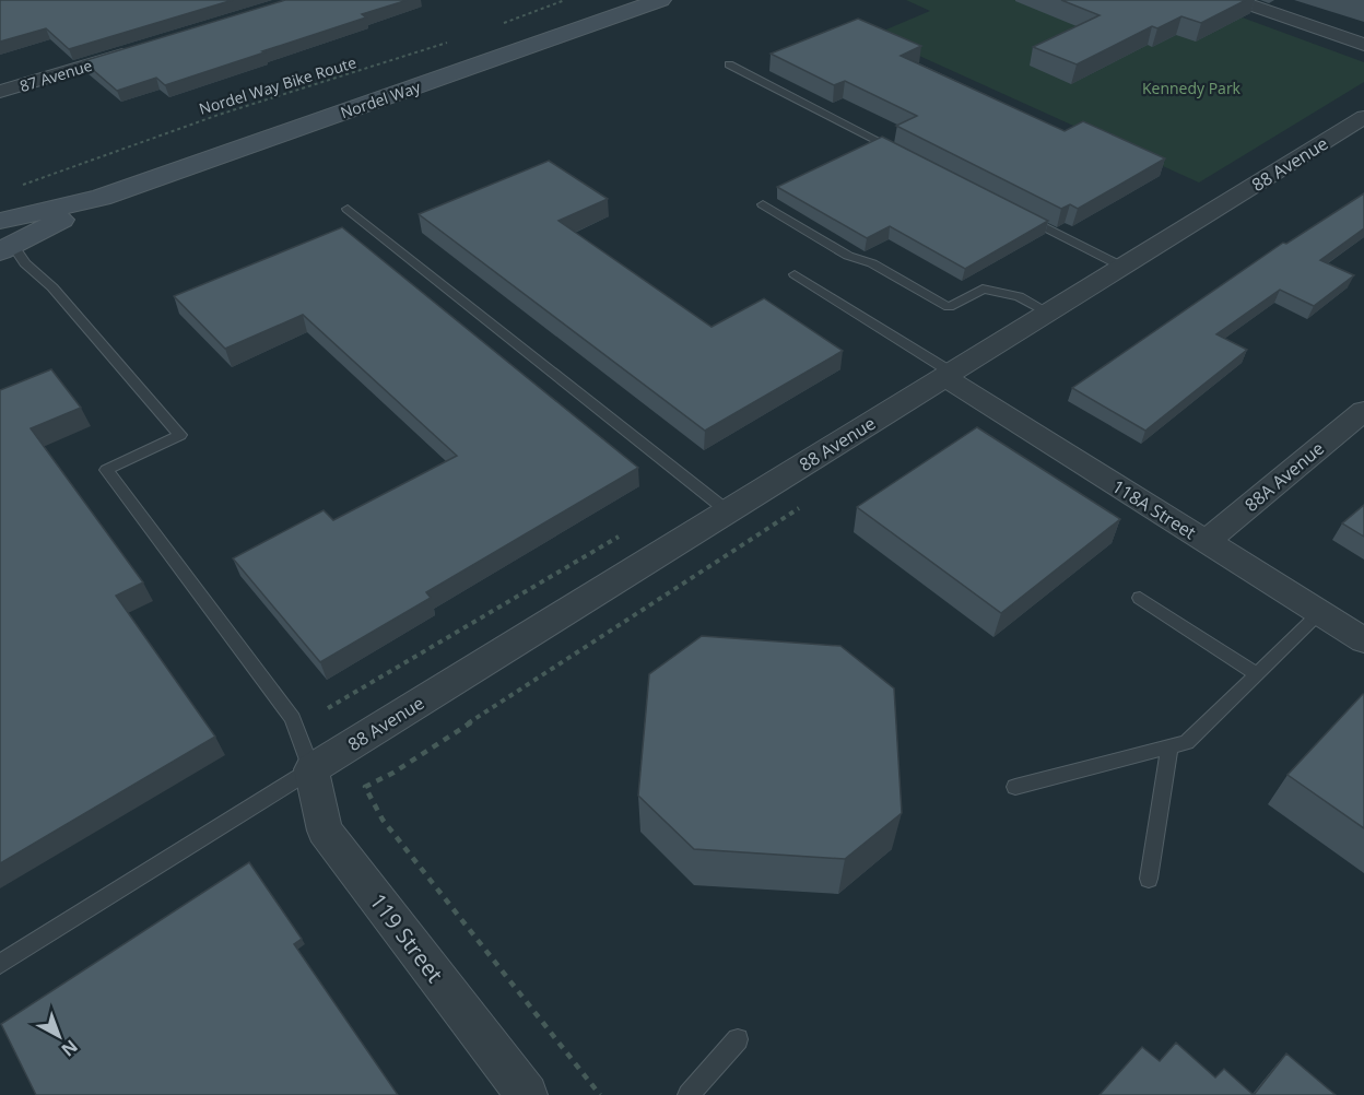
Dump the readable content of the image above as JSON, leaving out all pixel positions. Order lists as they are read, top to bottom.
{
  "streets": {
    "main road": ["Nordel Way"],
    "street": [
      "87 Avenue",
      "88 Avenue",
      "88A Avenue",
      "118A Street",
      "119 Street"
    ],
    "path": ["Nordel Way Bike Route"]
  },
  "crossings": [
    ["88 Avenue", "118A Street"],
    ["88 Avenue", "119 Street"],
    ["88A Avenue", "118A Street"]
  ],
  "parks": ["Kennedy Park"],
  "north": "bottom right"
}
